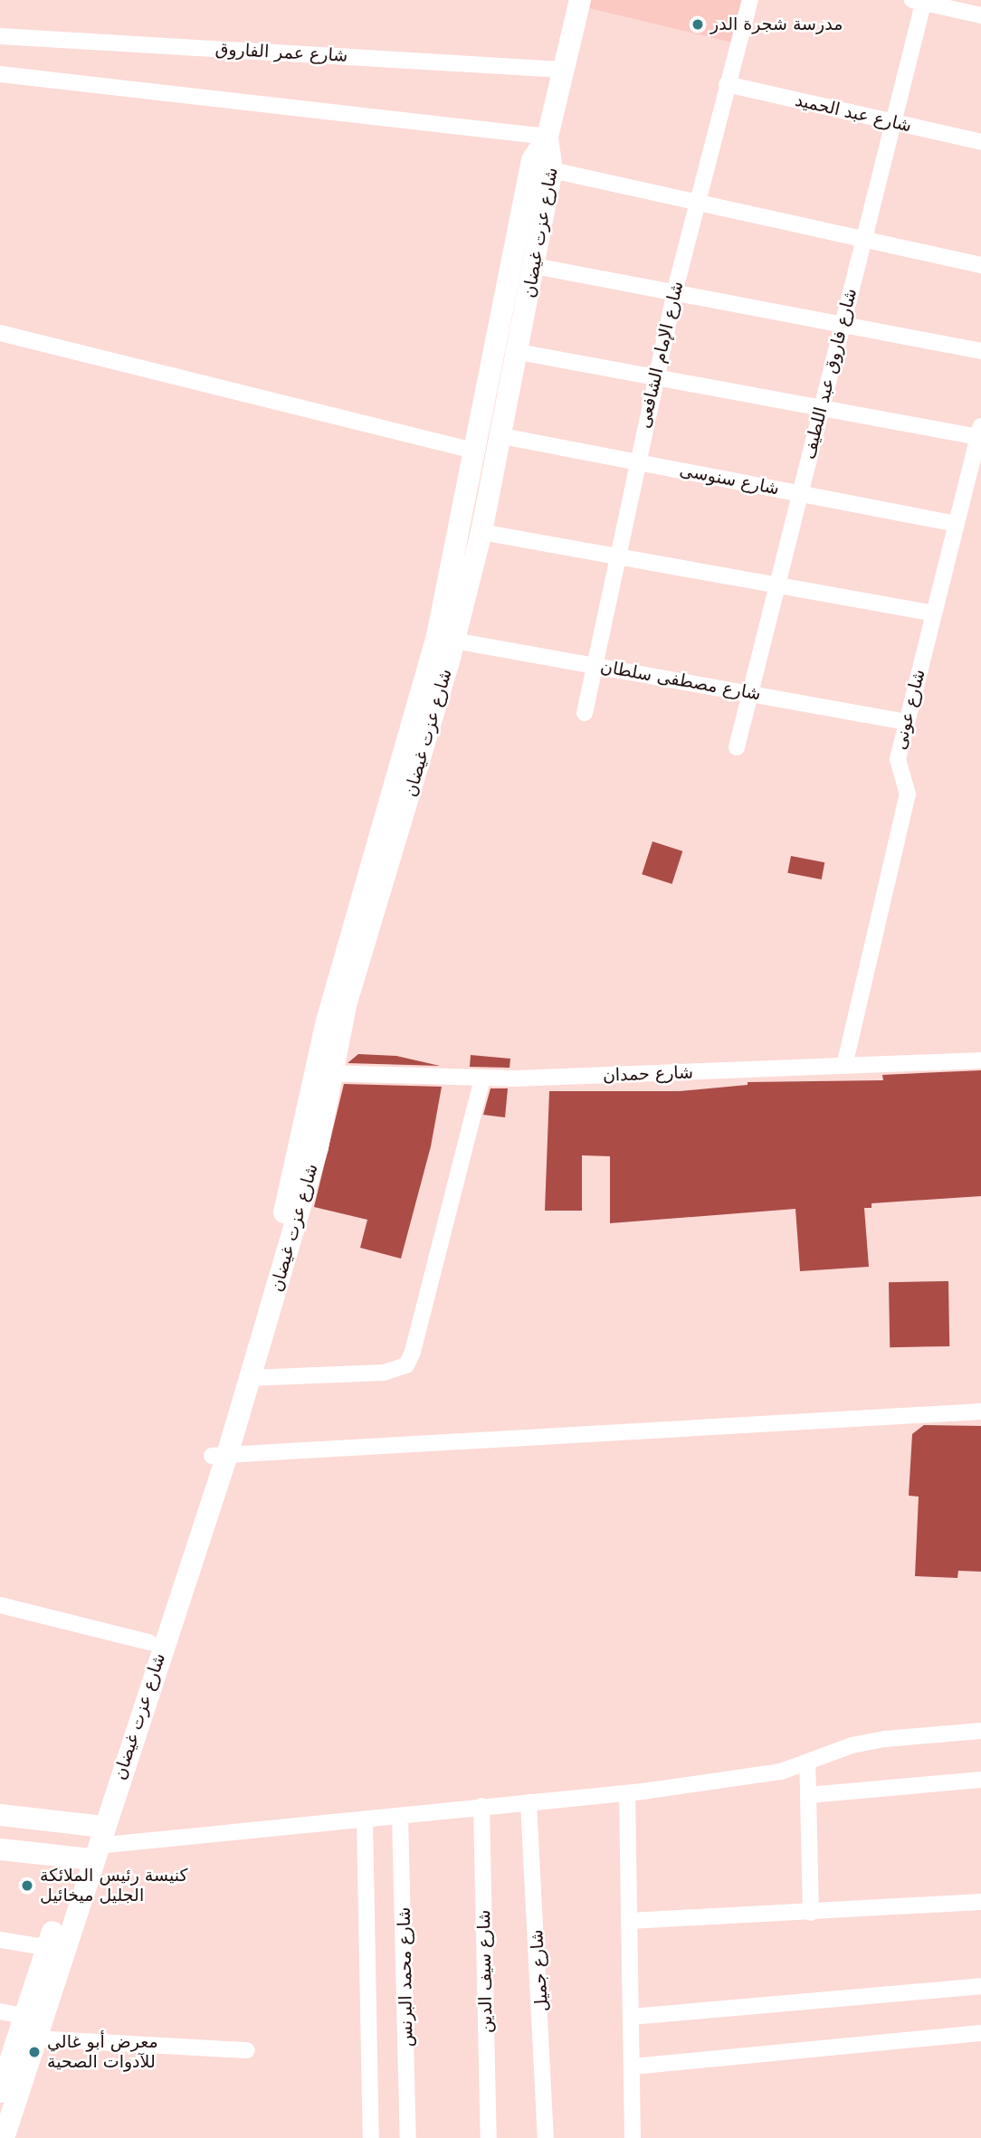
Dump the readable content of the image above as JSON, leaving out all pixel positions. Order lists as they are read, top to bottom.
{
  "streets": {
    "street": [
      "شارع عمر الفاروق",
      "شارع عبد الحميد",
      "شارع عزت غيضان",
      "شارع الإمام الشافعى",
      "شارع فاروق عبد اللطيف",
      "شارع سنوسى",
      "شارع مصطفى سلطان",
      "شارع عونى",
      "شارع حمدان",
      "شارع جميل",
      "شارع سيف الدين",
      "شارع محمد البرنس"
    ]
  },
  "crossings": [
    ["شارع عبد الحميد", "شارع الإمام الشافعى"],
    ["شارع عبد الحميد", "شارع فاروق عبد اللطيف"],
    ["شارع عزت غيضان", "شارع سنوسى"],
    ["شارع عزت غيضان", "شارع مصطفى سلطان"],
    ["شارع عزت غيضان", "شارع حمدان"],
    ["شارع الإمام الشافعى", "شارع سنوسى"],
    ["شارع الإمام الشافعى", "شارع مصطفى سلطان"],
    ["شارع فاروق عبد اللطيف", "شارع سنوسى"],
    ["شارع فاروق عبد اللطيف", "شارع مصطفى سلطان"],
    ["شارع سنوسى", "شارع عونى"],
    ["شارع مصطفى سلطان", "شارع عونى"],
    ["شارع عونى", "شارع حمدان"]
  ],
  "places": ["مدرسة شجرة الدر", "كنيسة رئيس الملائكة الجليل ميخائيل", "معرض أبو غالي للآدوات الصحية"]
}
